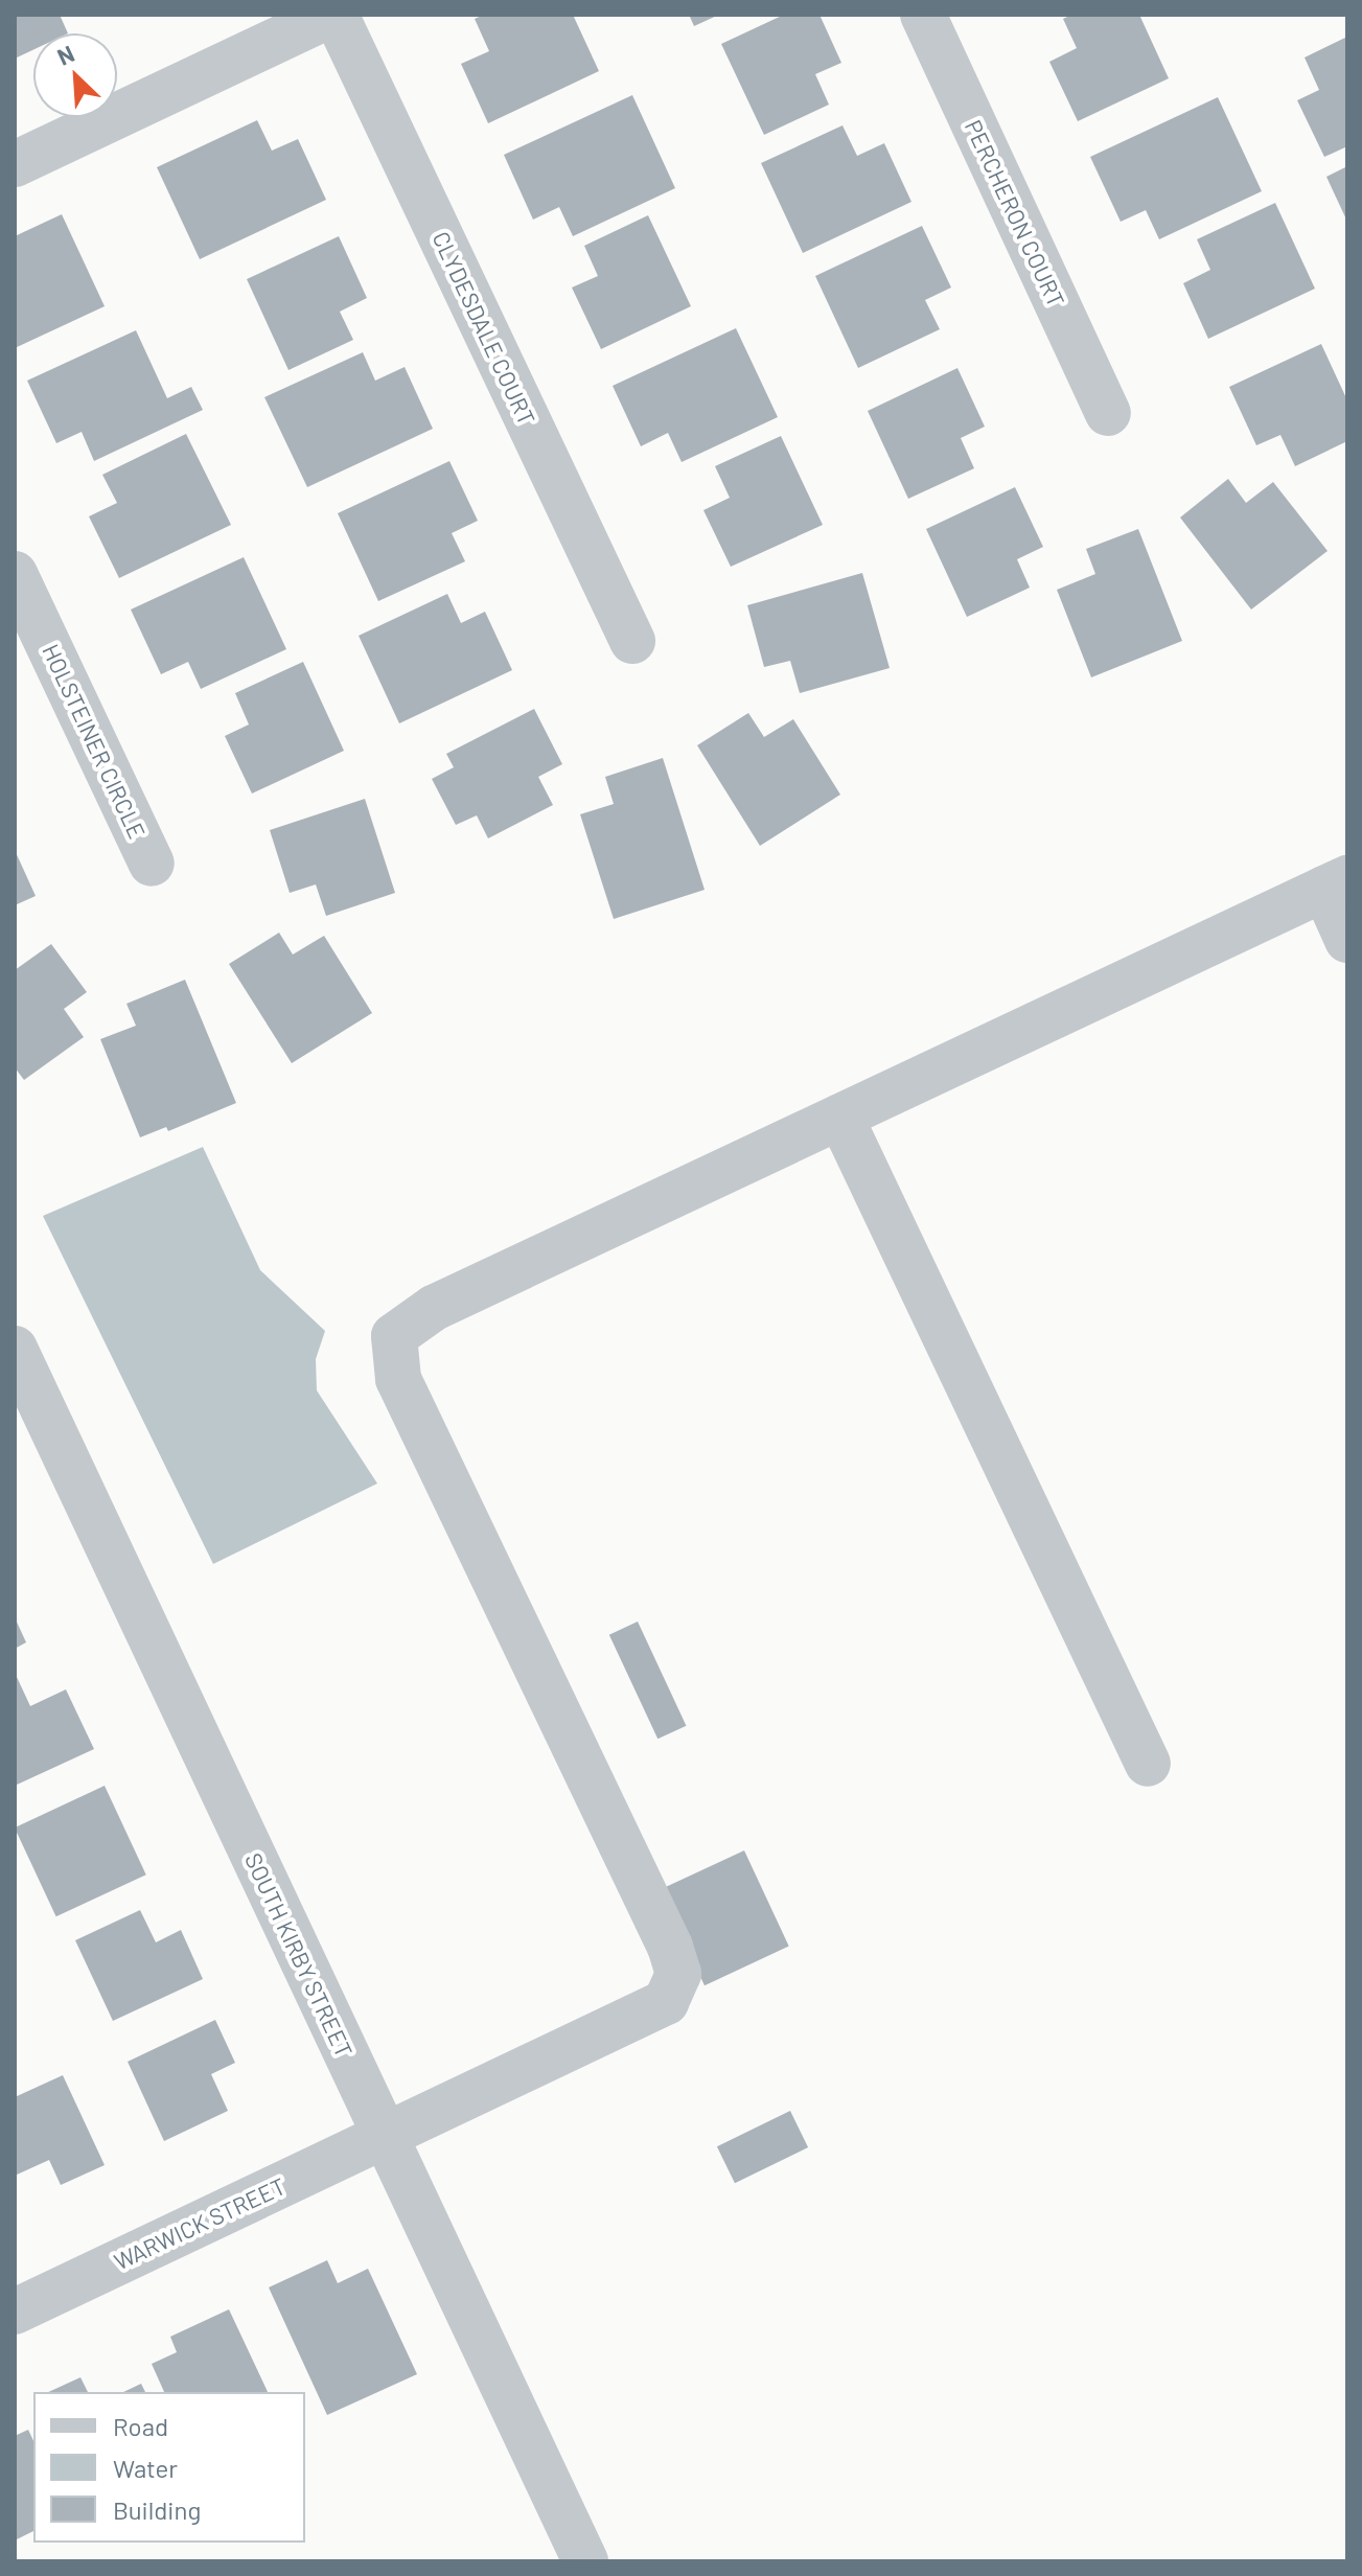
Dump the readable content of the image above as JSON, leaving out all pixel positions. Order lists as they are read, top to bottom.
{
  "streets": {
    "street": [
      "PERCHERON COURT",
      "CLYDESDALE COURT",
      "HOLSTEINER CIRCLE",
      "SOUTH KIRBY STREET",
      "WARWICK STREET"
    ]
  },
  "crossings": [
    ["SOUTH KIRBY STREET", "WARWICK STREET"]
  ],
  "legend": ["Road", "Water", "Building"],
  "north": "top left"
}
